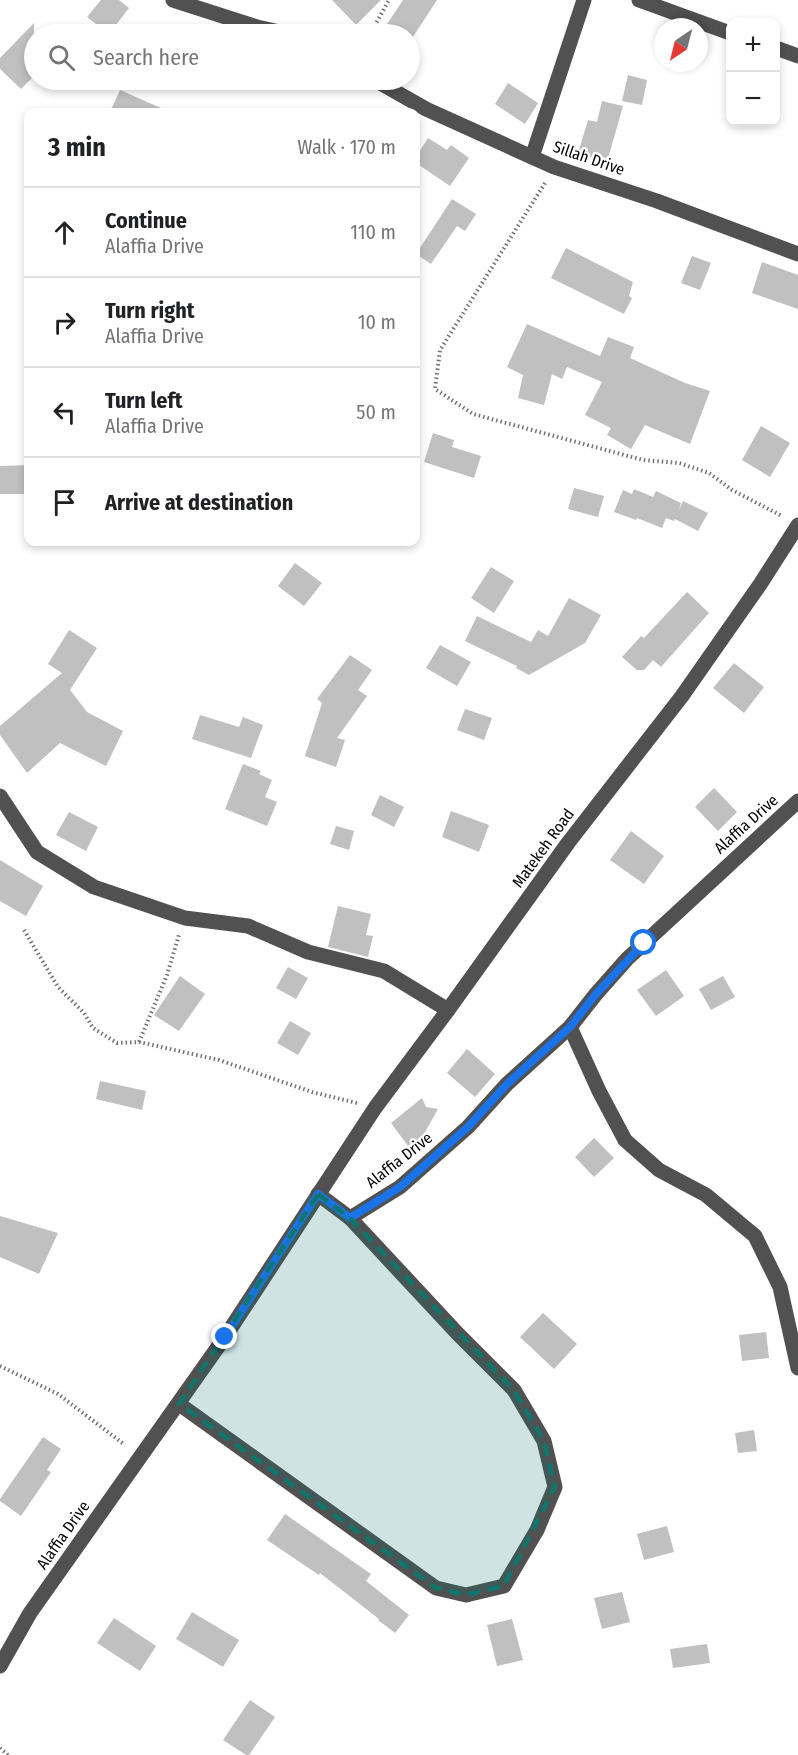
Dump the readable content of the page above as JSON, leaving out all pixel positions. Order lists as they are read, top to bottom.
{
  "streets": {
    "street": ["Sillah Drive", "Alaffia Drive", "Matekeh Road"]
  },
  "crossings": [
    ["Alaffia Drive", "Matekeh Road"]
  ],
  "north": "bottom left",
  "page": {
    "map_buttons": ["+", "−"],
    "search": "Search here",
    "heading": ["3 min", "Walk · 170 m"],
    "list": [
      ["Continue", "Alaffia Drive", "110 m"],
      ["Turn right", "Alaffia Drive", "10 m"],
      ["Turn left", "Alaffia Drive", "50 m"],
      "Arrive at destination"
    ]
  }
}
